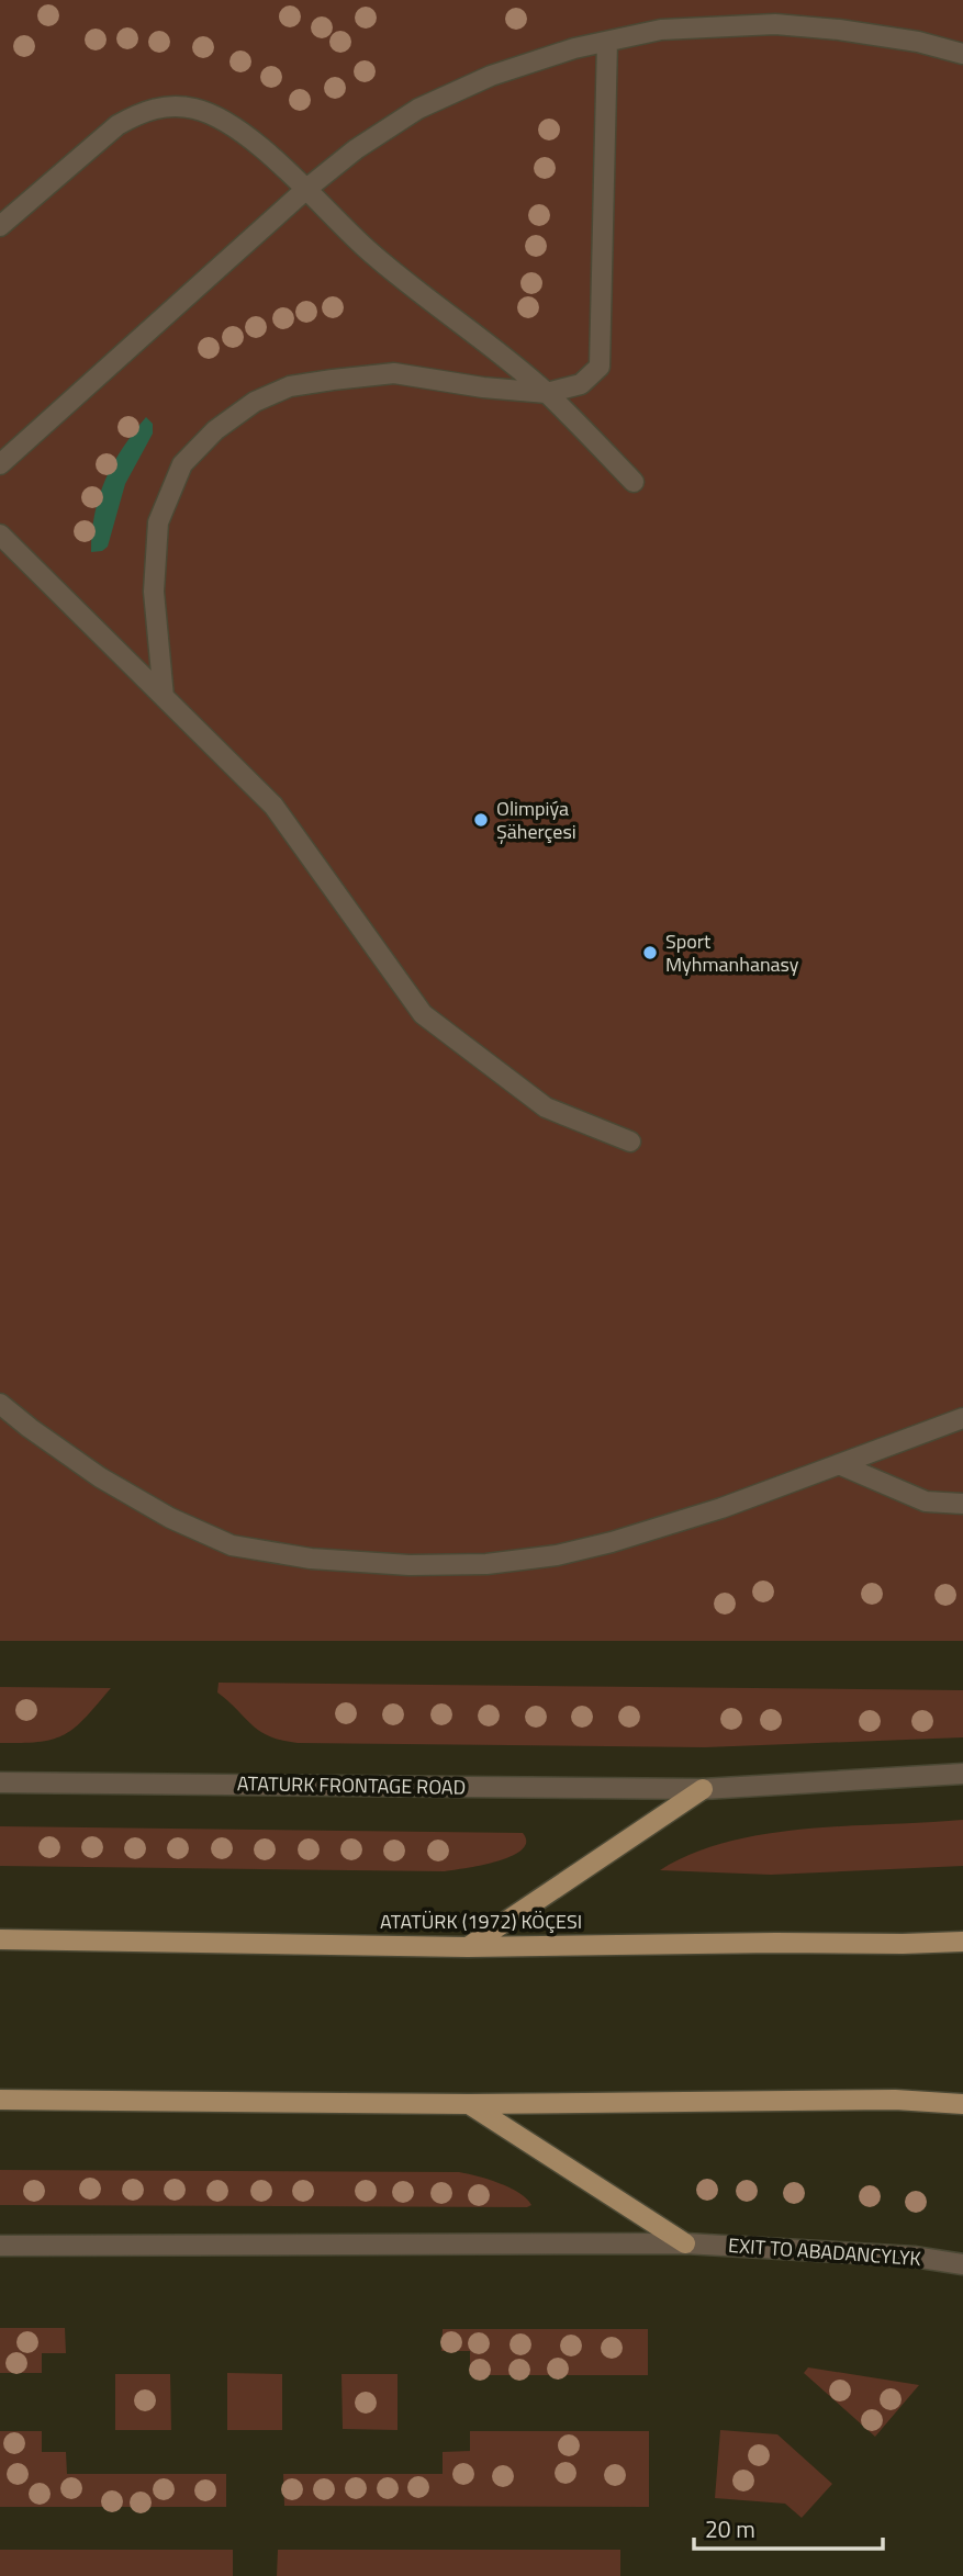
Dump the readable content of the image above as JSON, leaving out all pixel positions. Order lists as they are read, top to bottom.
{
  "streets": {
    "main road": ["ATATÜRK (1972) KÖÇESI"],
    "street": ["ATATURK FRONTAGE ROAD", "EXIT TO ABADANCYLYK"]
  },
  "places": ["Olimpiýa Şäherçesi", "Sport Myhmanhanasy"],
  "scale_bar": "20 m"
}
